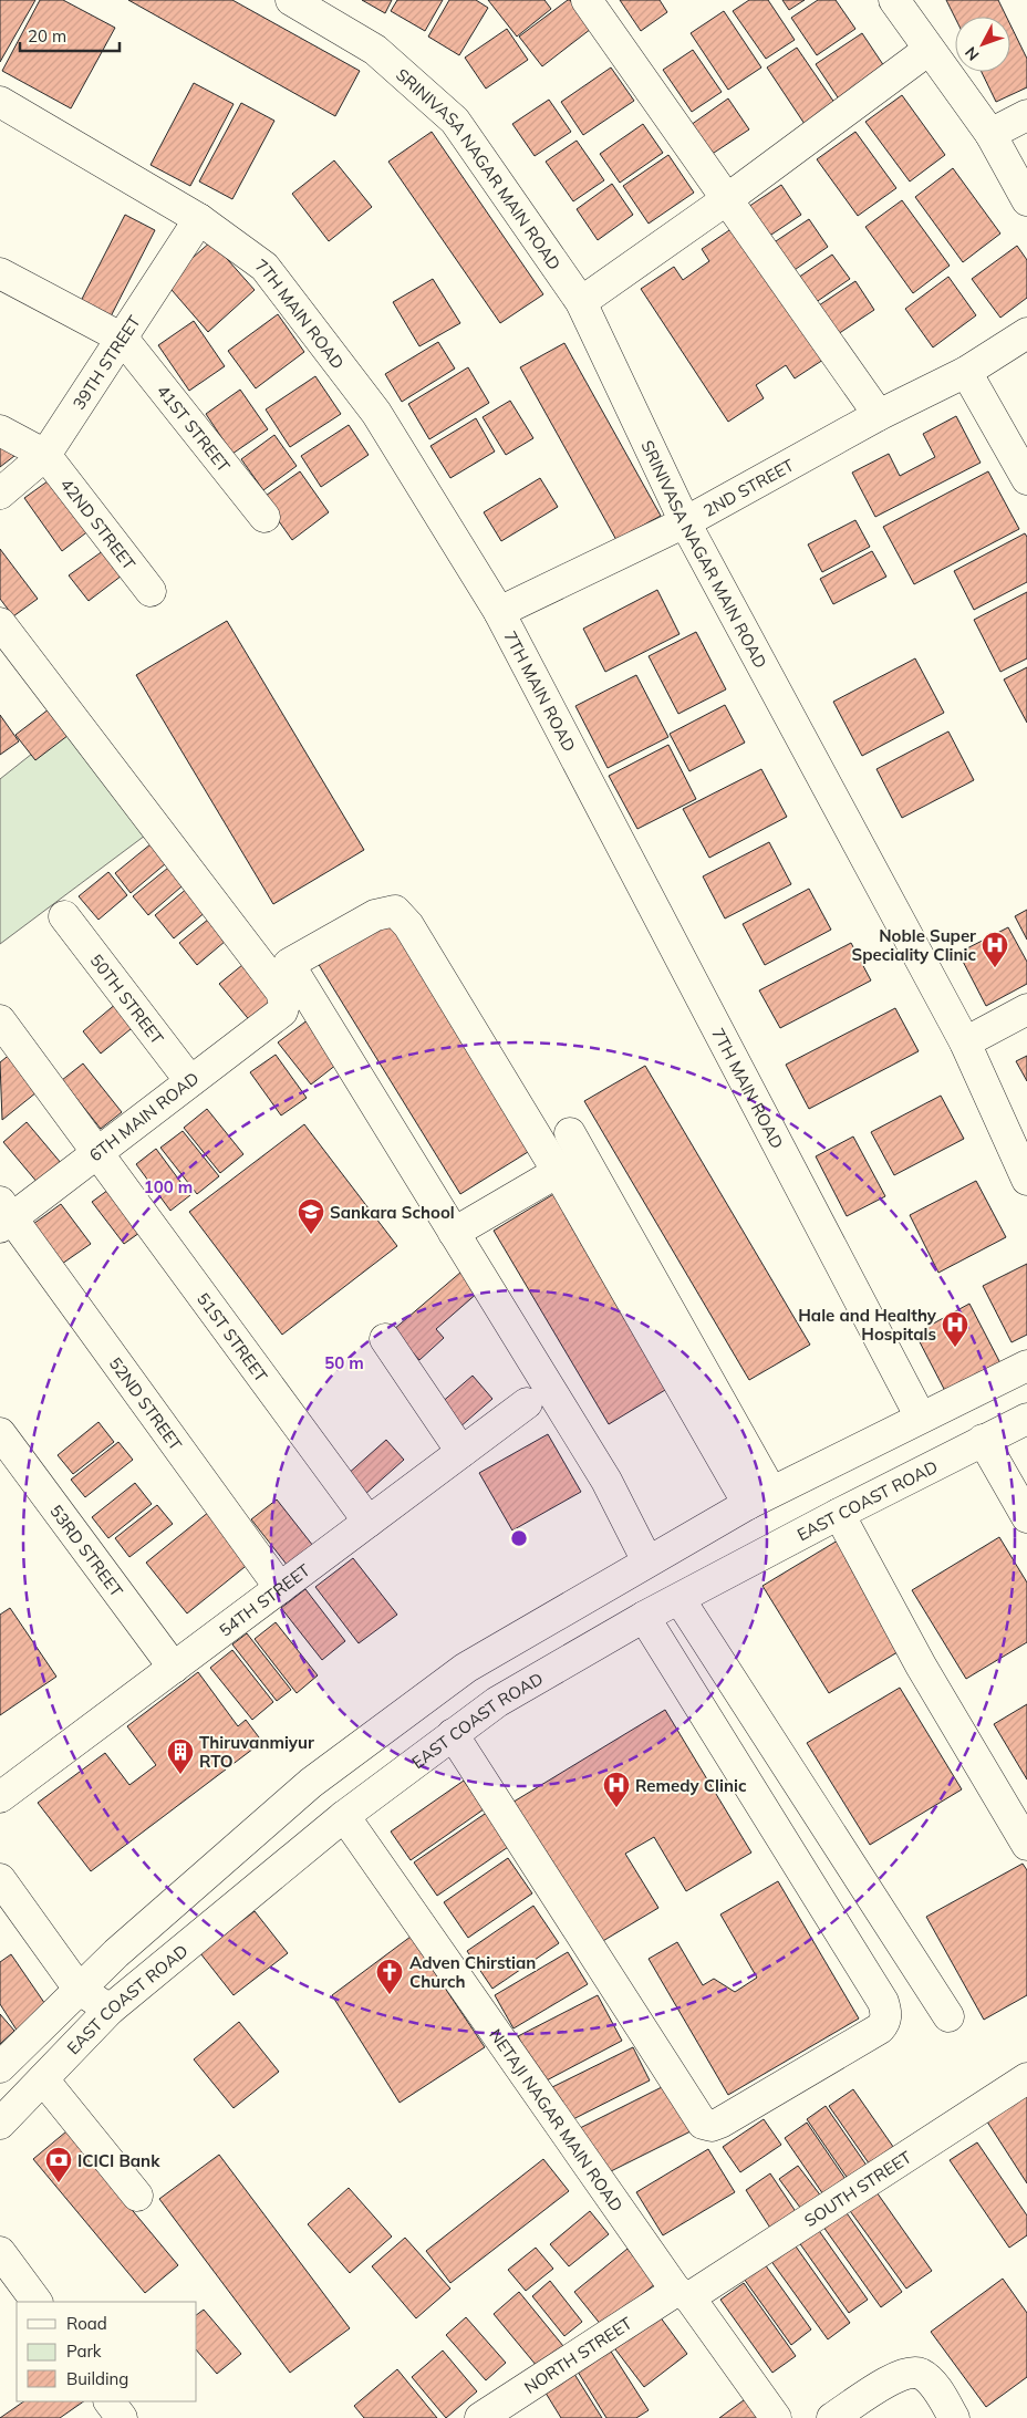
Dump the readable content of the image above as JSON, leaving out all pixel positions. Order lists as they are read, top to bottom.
{
  "streets": {
    "street": [
      "SRINIVASA NAGAR MAIN ROAD",
      "7TH MAIN ROAD",
      "39TH STREET",
      "41ST STREET",
      "2ND STREET",
      "42ND STREET",
      "50TH STREET",
      "6TH MAIN ROAD",
      "51ST STREET",
      "52ND STREET",
      "EAST COAST ROAD",
      "53RD STREET",
      "54TH STREET",
      "NETAJI NAGAR MAIN ROAD",
      "SOUTH STREET",
      "NORTH STREET"
    ]
  },
  "crossings": [
    ["SRINIVASA NAGAR MAIN ROAD", "2ND STREET"],
    ["7TH MAIN ROAD", "39TH STREET"],
    ["7TH MAIN ROAD", "2ND STREET"],
    ["39TH STREET", "41ST STREET"],
    ["39TH STREET", "42ND STREET"],
    ["50TH STREET", "6TH MAIN ROAD"],
    ["6TH MAIN ROAD", "51ST STREET"],
    ["6TH MAIN ROAD", "52ND STREET"],
    ["51ST STREET", "54TH STREET"],
    ["52ND STREET", "54TH STREET"],
    ["EAST COAST ROAD", "NETAJI NAGAR MAIN ROAD"],
    ["53RD STREET", "54TH STREET"],
    ["NETAJI NAGAR MAIN ROAD", "SOUTH STREET"],
    ["NETAJI NAGAR MAIN ROAD", "NORTH STREET"],
    ["SOUTH STREET", "NORTH STREET"]
  ],
  "places": {
    "hospital": ["Noble Super Speciality Clinic", "Hale and Healthy Hospitals", "Remedy Clinic"],
    "school or university": ["Sankara School"],
    "building": ["Thiruvanmiyur RTO"],
    "church": ["Adven Chirstian Church"],
    "bank": ["ICICI Bank"]
  },
  "legend": ["Road", "Park", "Building"],
  "scale_bar": "20 m",
  "north": "bottom left",
  "rings": ["100 m", "50 m"]
}
